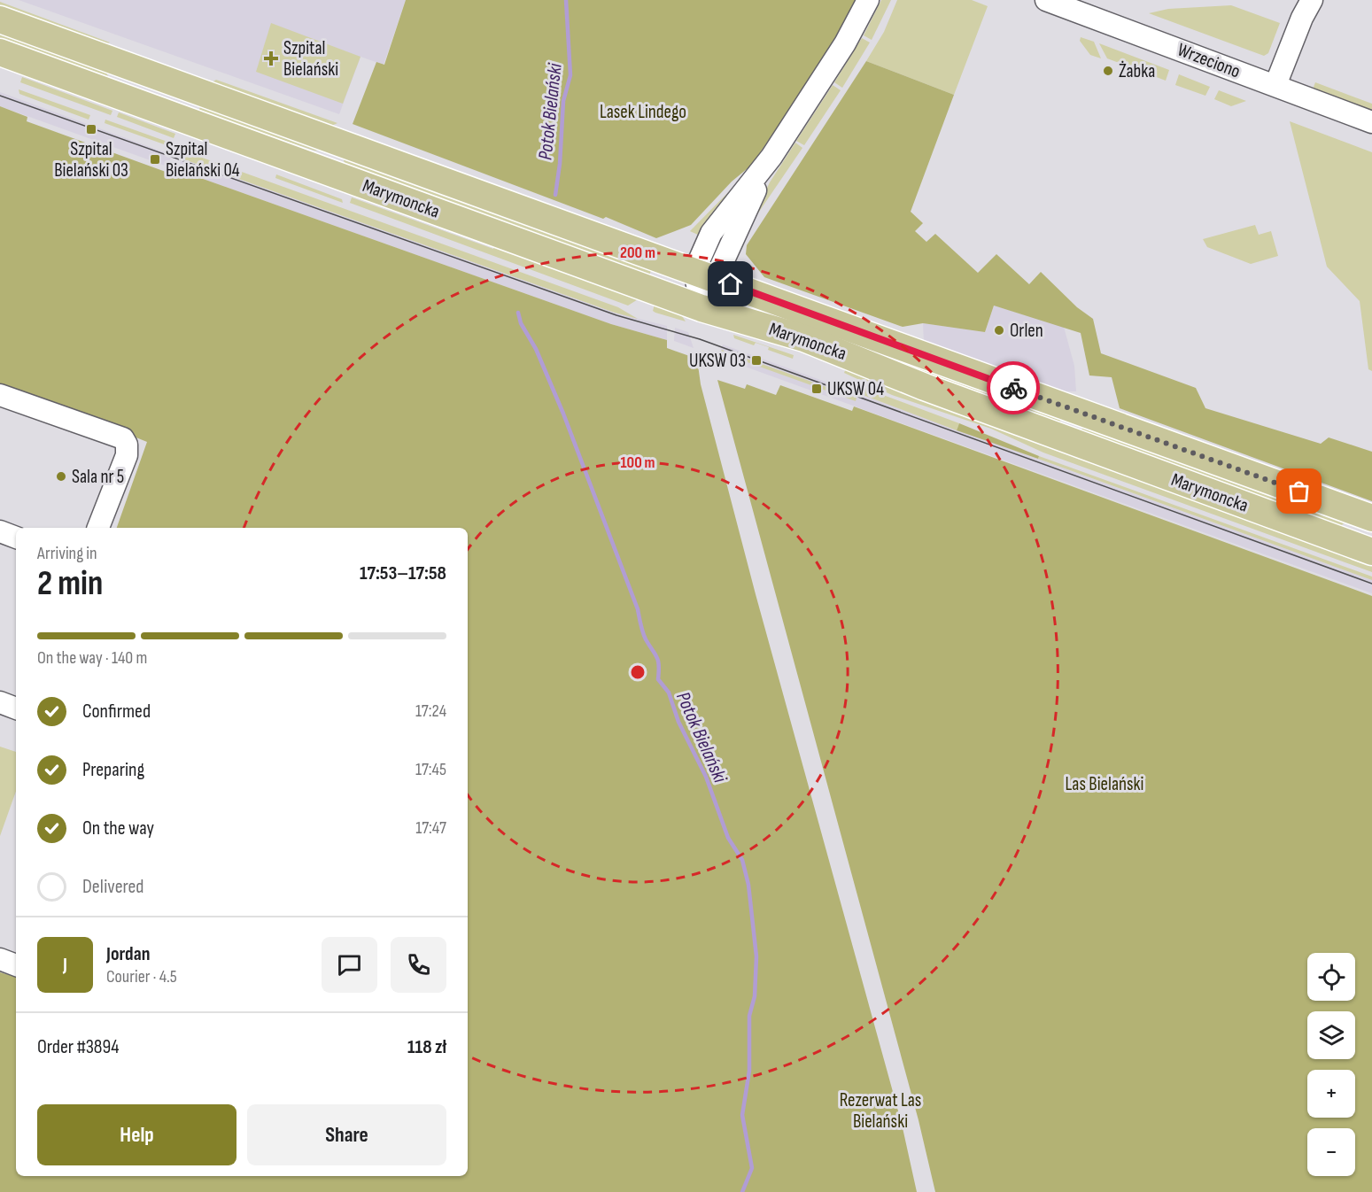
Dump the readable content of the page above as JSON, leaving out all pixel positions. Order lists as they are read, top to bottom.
{
  "streets": {
    "main road": ["Marymoncka"],
    "street": ["Wrzeciono"]
  },
  "water": ["Potok Bielański"],
  "parks": ["Lasek Lindego", "Las Bielański", "Rezerwat Las Bielański"],
  "places": {
    "health": ["Szpital Bielański"],
    "other": ["Żabka", "Orlen", "Sala nr 5"],
    "transit": [
      "Szpital Bielański 03",
      "Szpital Bielański 04",
      "UKSW 03",
      "UKSW 04"
    ]
  },
  "page": {
    "heading": ["2 min", "Arriving in", "17:53–17:58"],
    "panel": [
      "Jordan",
      "Courier · 4.5",
      "Order #3894",
      "118 zł"
    ],
    "bar": "On the way · 140 m",
    "list": [
      ["Confirmed", "17:24"],
      ["Preparing", "17:45"],
      ["On the way", "17:47"],
      "Delivered"
    ],
    "round": "J",
    "map_buttons": ["+", "−"],
    "buttons": ["Help", "Share"]
  },
  "rings": ["200 m", "100 m"]
}
